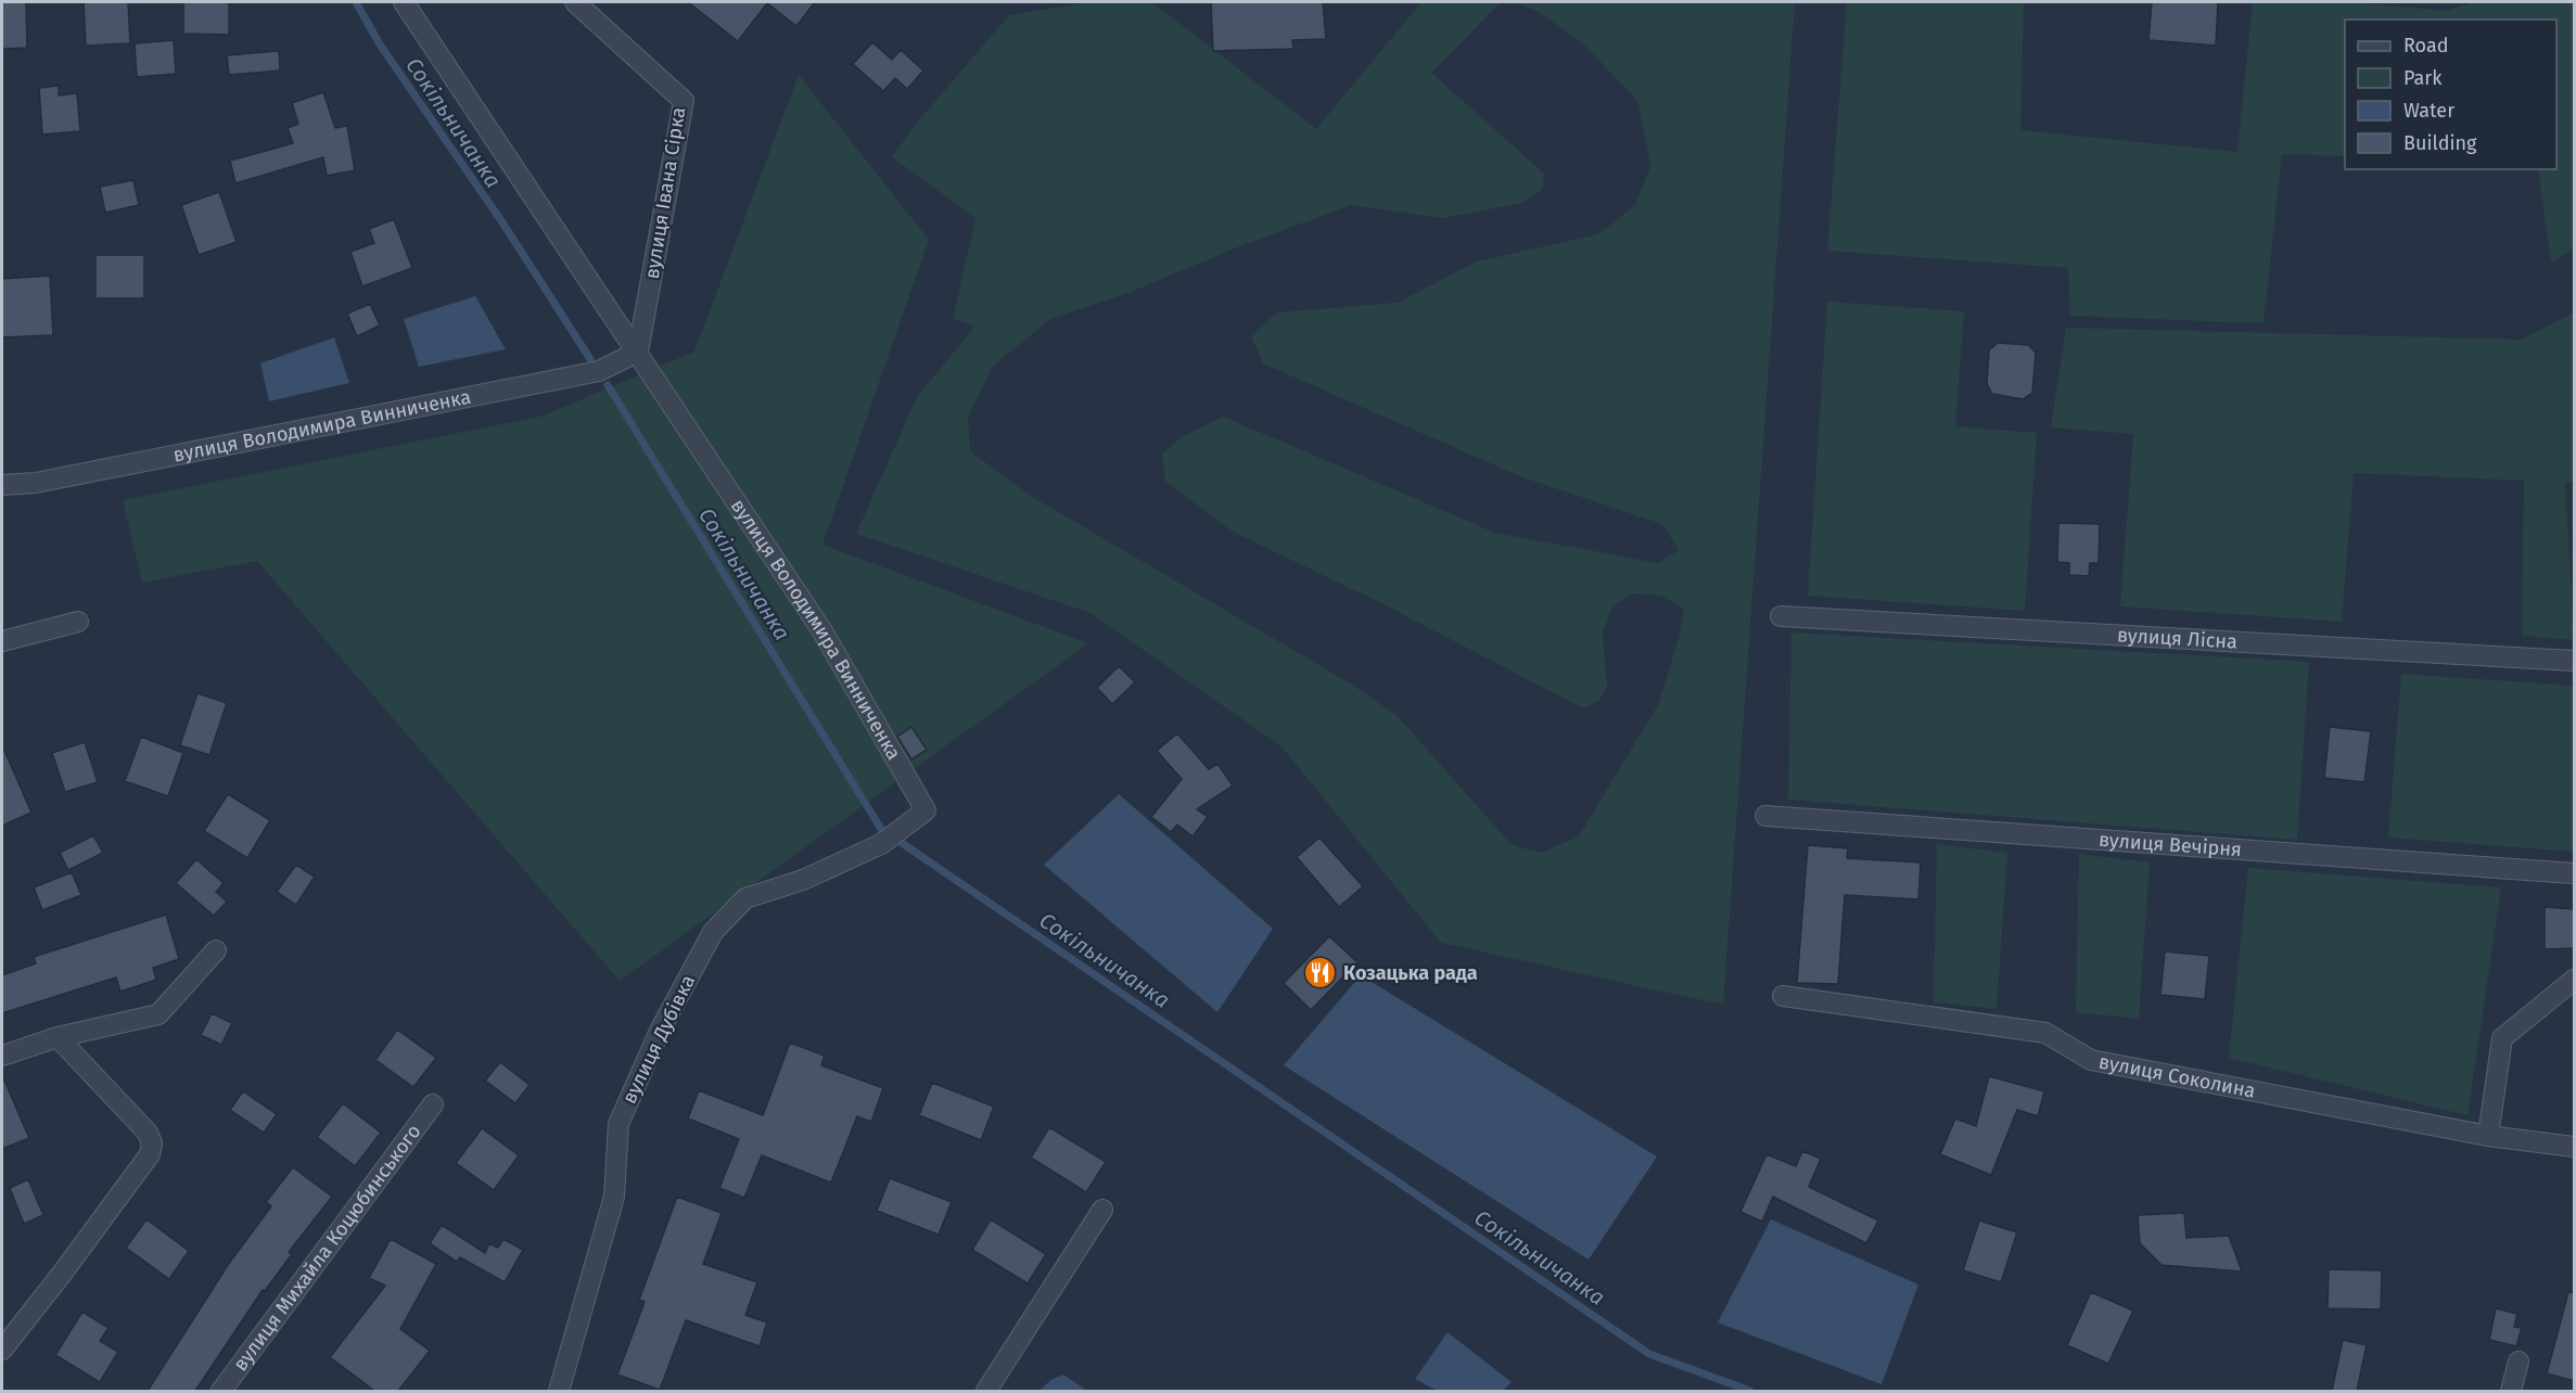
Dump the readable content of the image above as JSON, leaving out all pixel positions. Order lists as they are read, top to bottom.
{
  "streets": {
    "street": [
      "вулиця Івана Сірка",
      "вулиця Володимира Винниченка",
      "вулиця Лісна",
      "вулиця Вечірня",
      "вулиця Дубівка",
      "вулиця Соколина",
      "вулиця Михайла Коцюбинського"
    ]
  },
  "crossings": [
    ["вулиця Івана Сірка", "вулиця Володимира Винниченка"],
    ["вулиця Володимира Винниченка", "вулиця Дубівка"]
  ],
  "water": ["Сокільничанка"],
  "places": {
    "restaurant": ["Козацька рада"]
  },
  "legend": [
    "Road",
    "Park",
    "Water",
    "Building"
  ]
}
